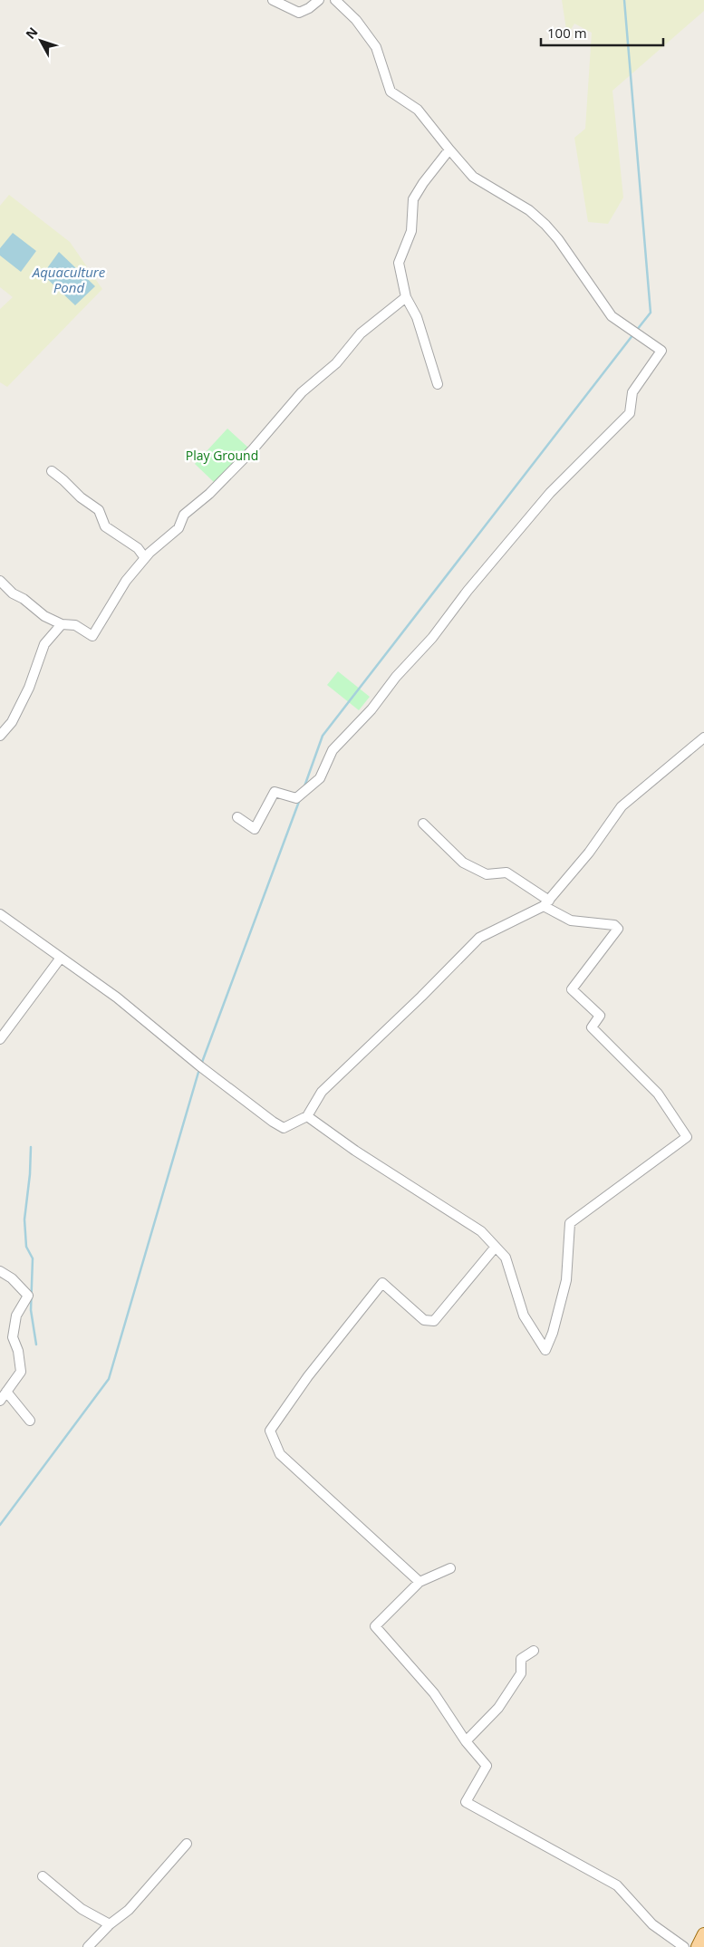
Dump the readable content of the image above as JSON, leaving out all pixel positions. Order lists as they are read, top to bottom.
{
  "water": ["Aquaculture Pond"],
  "parks": ["Play Ground"],
  "scale_bar": "100 m",
  "north": "top left"
}
